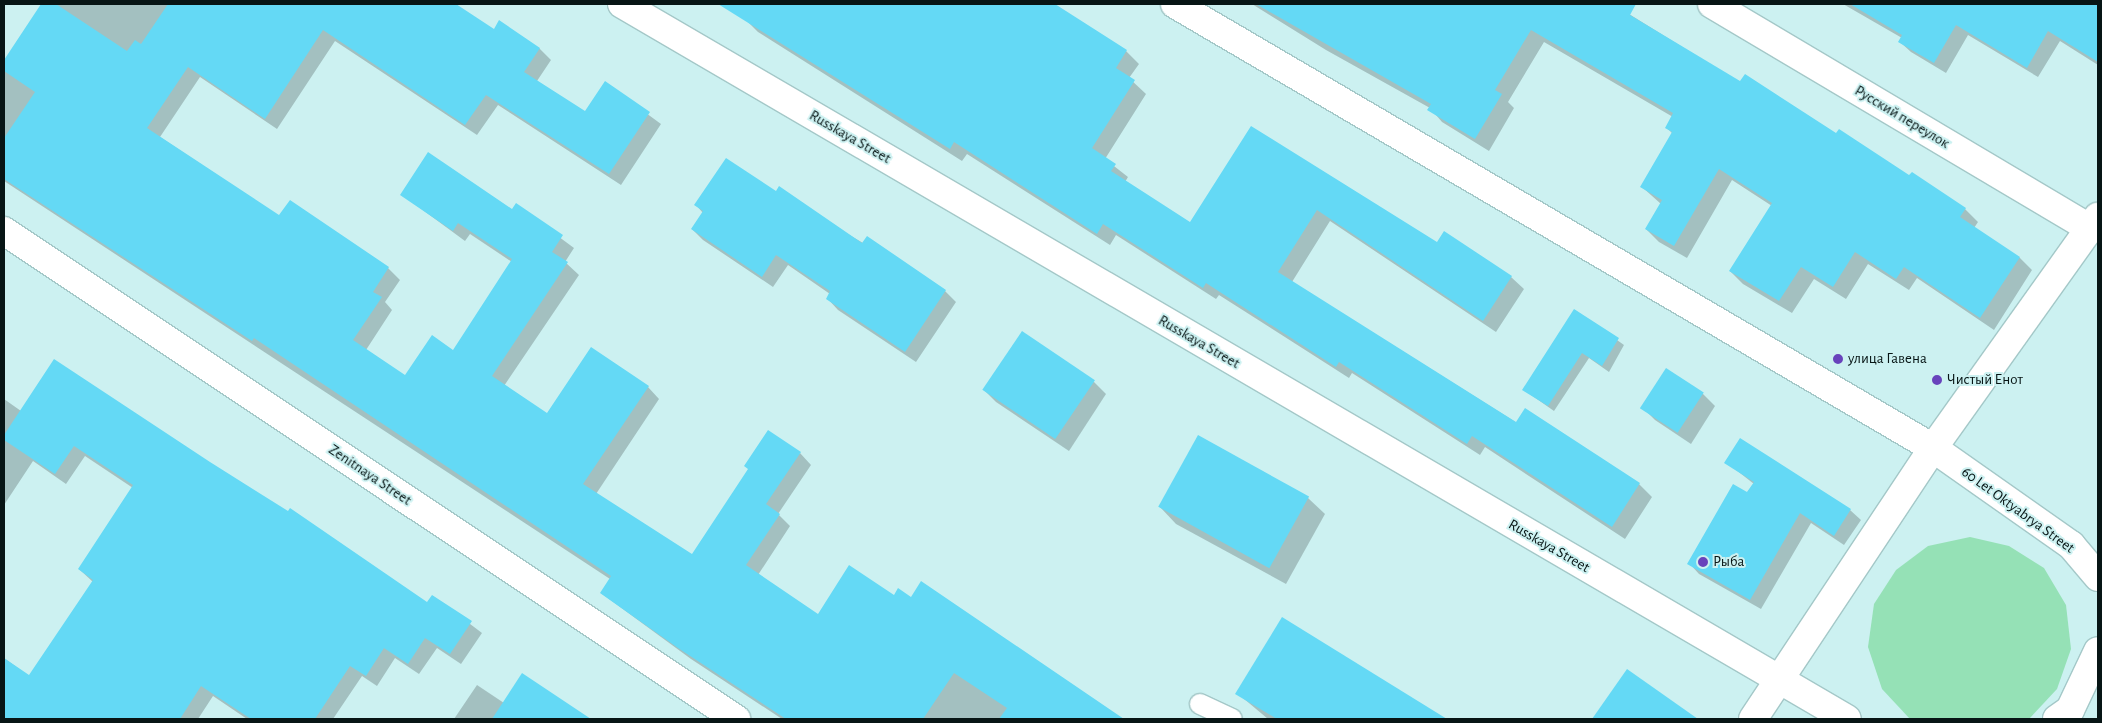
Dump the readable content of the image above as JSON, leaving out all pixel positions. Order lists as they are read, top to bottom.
{
  "streets": {
    "main road": [
      "Русский переулок",
      "Russkaya Street",
      "Zenitnaya Street",
      "60 Let Oktyabrya Street"
    ]
  },
  "places": ["улица Гавена", "Чистый Енот", "Рыба"]
}
